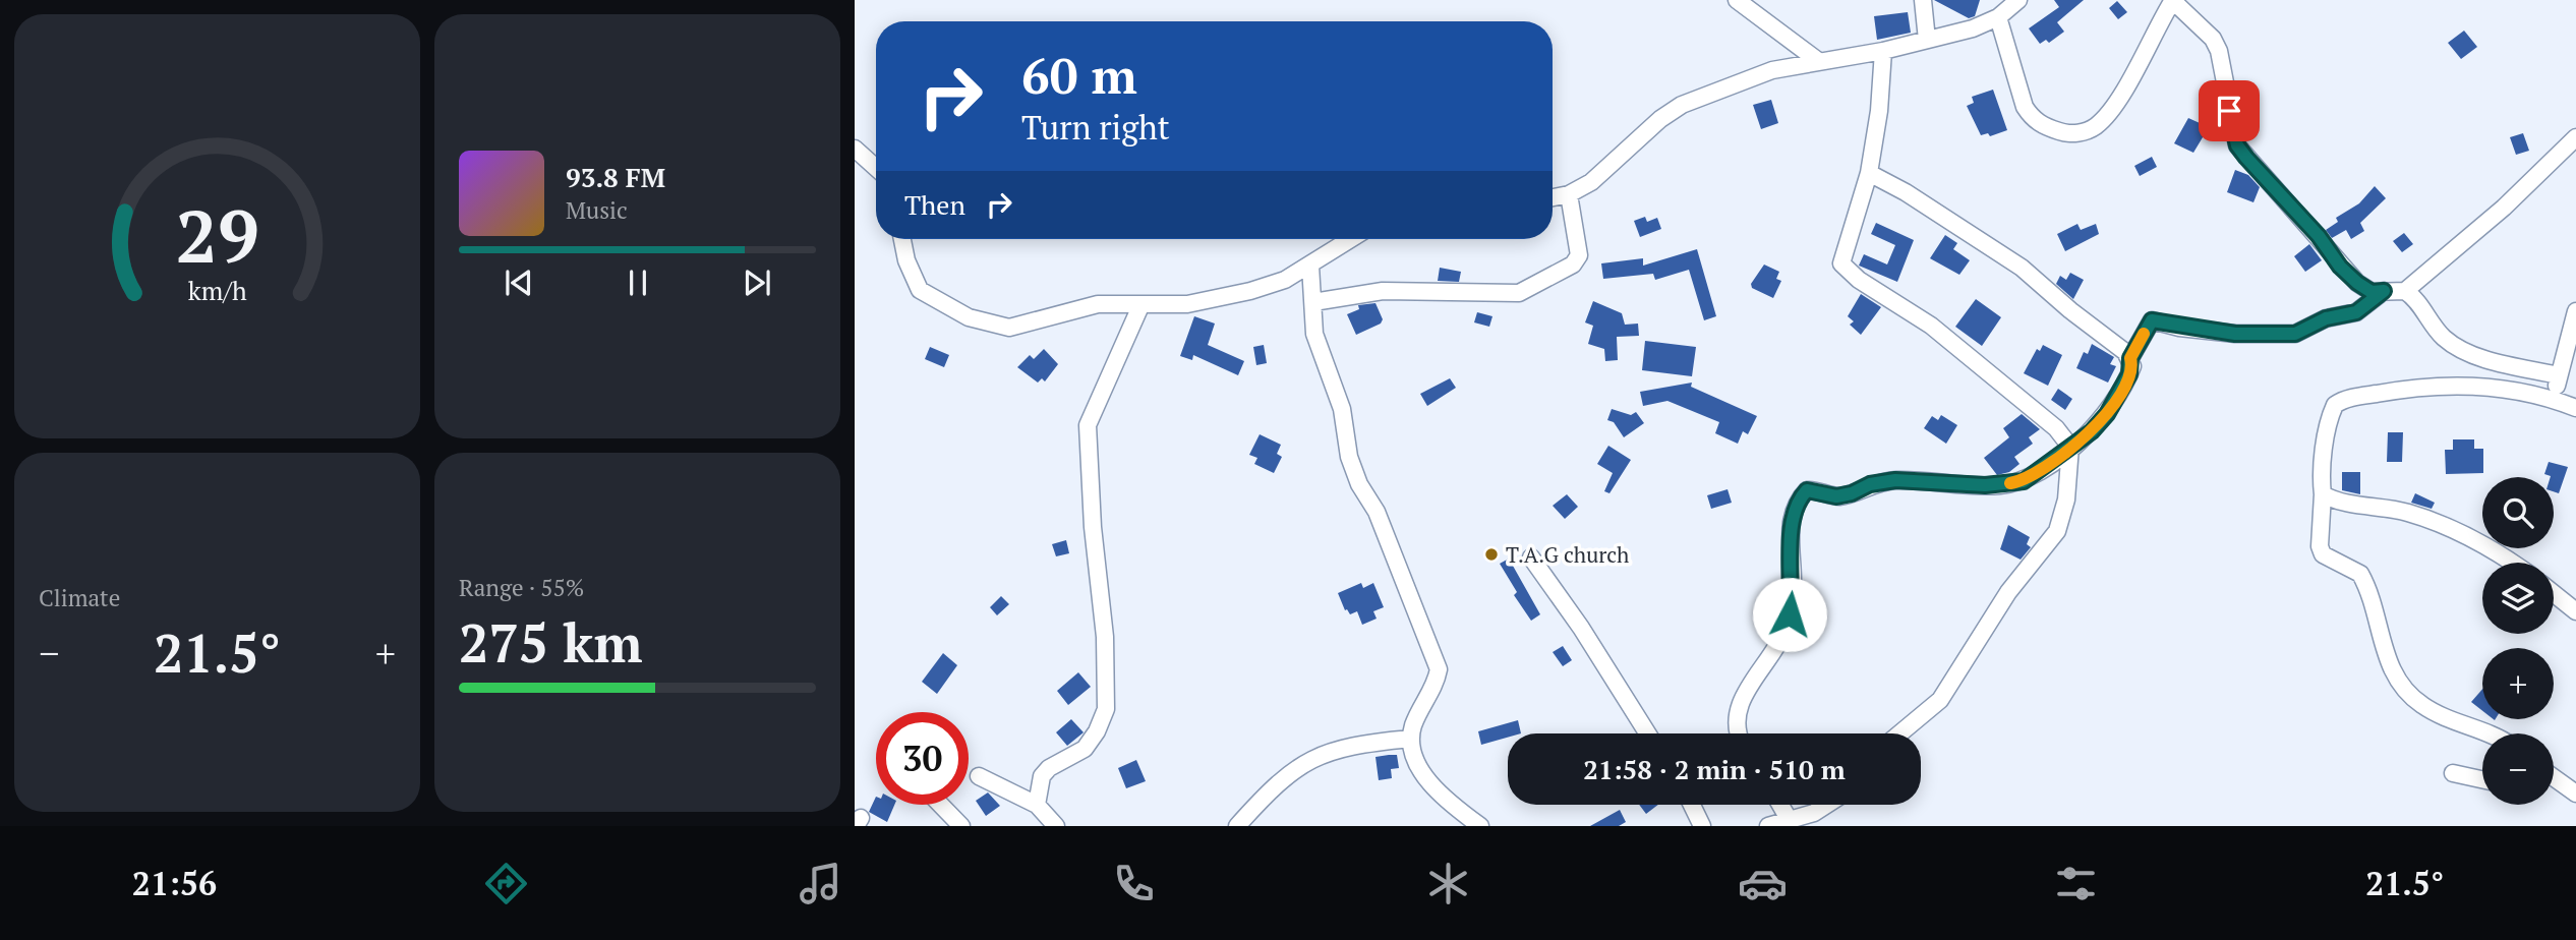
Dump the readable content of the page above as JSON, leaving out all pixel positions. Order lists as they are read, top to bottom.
{
  "places": ["T.A.G church"],
  "page": {
    "turn": ["60 m", "Turn right"],
    "song": ["93.8 FM", "Music"],
    "then": "Then",
    "tile": [
      "Climate",
      ["Range · 55%", "275 km"]
    ],
    "map_buttons": ["+", "−"],
    "heat": ["−", "21.5°", "+"],
    "limit": "30",
    "trip": "21:58 · 2 min · 510 m",
    "tabs": ["21:56", "21.5°"],
    "gauge": ["29", "km/h"]
  }
}
